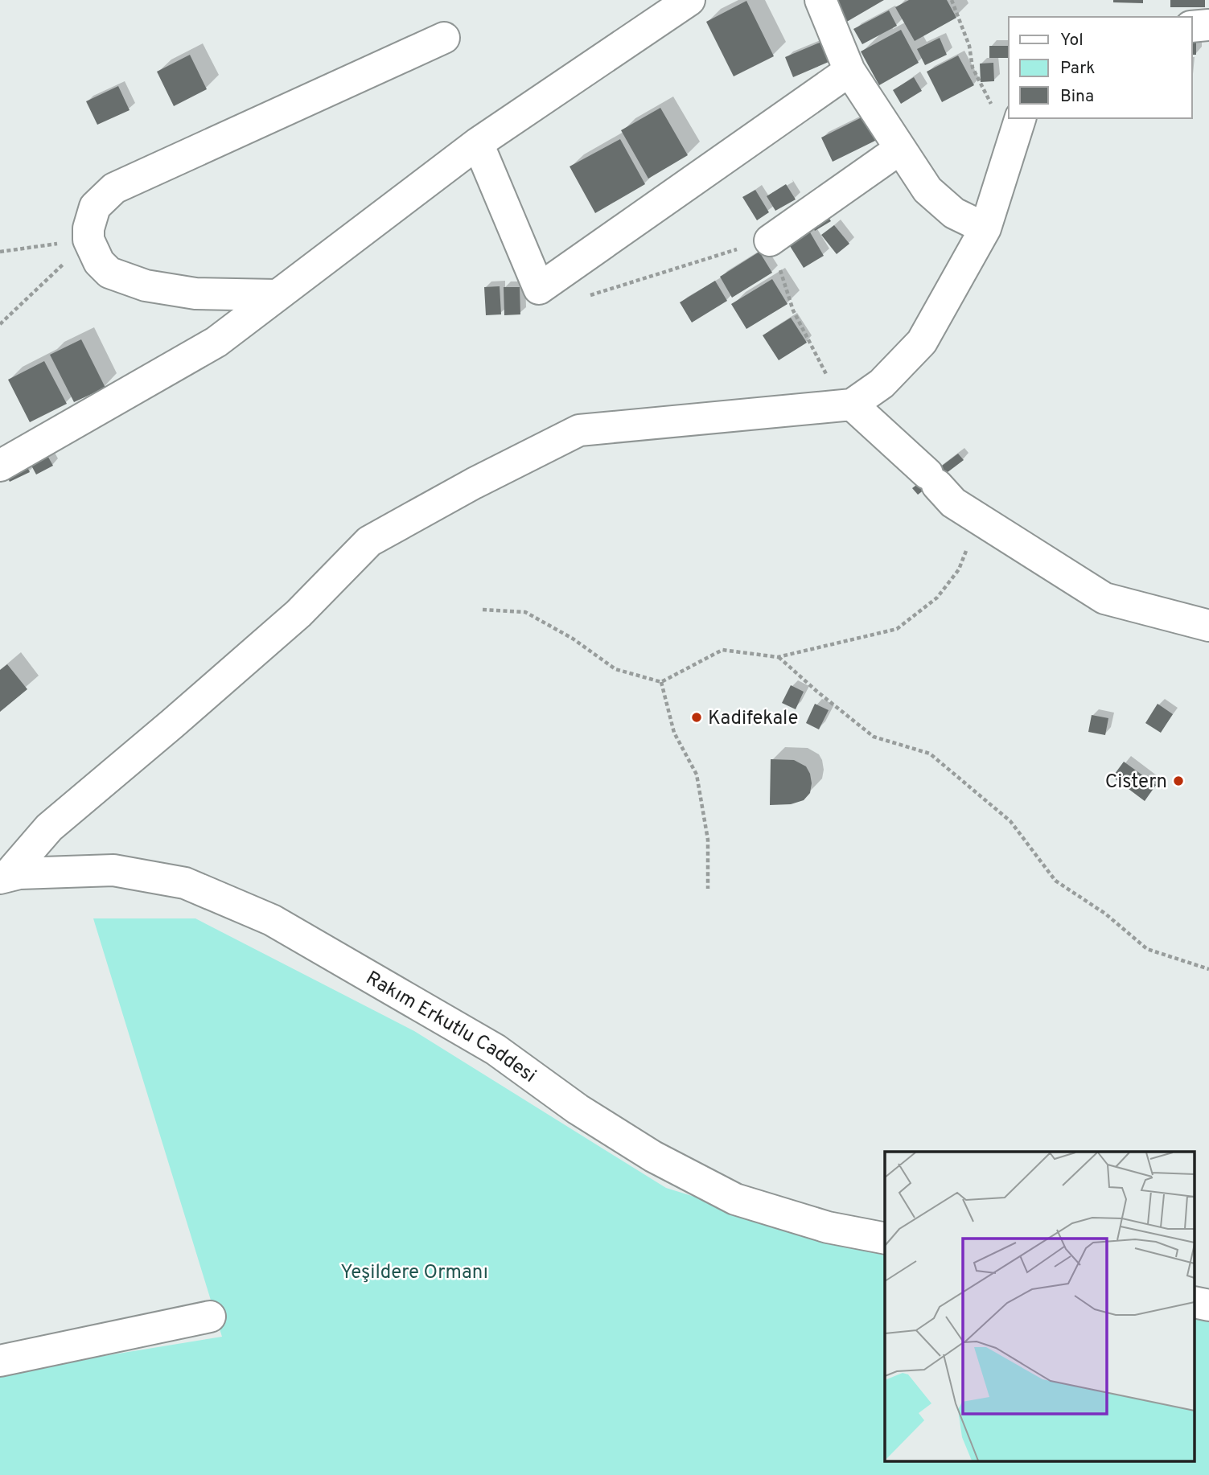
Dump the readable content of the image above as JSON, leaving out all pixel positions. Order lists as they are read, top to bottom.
{
  "streets": {
    "street": ["Rakım Erkutlu Caddesi"]
  },
  "parks": ["Yeşildere Ormanı"],
  "places": ["Kadifekale", "Cistern"],
  "legend": ["Yol", "Park", "Bina"]
}
